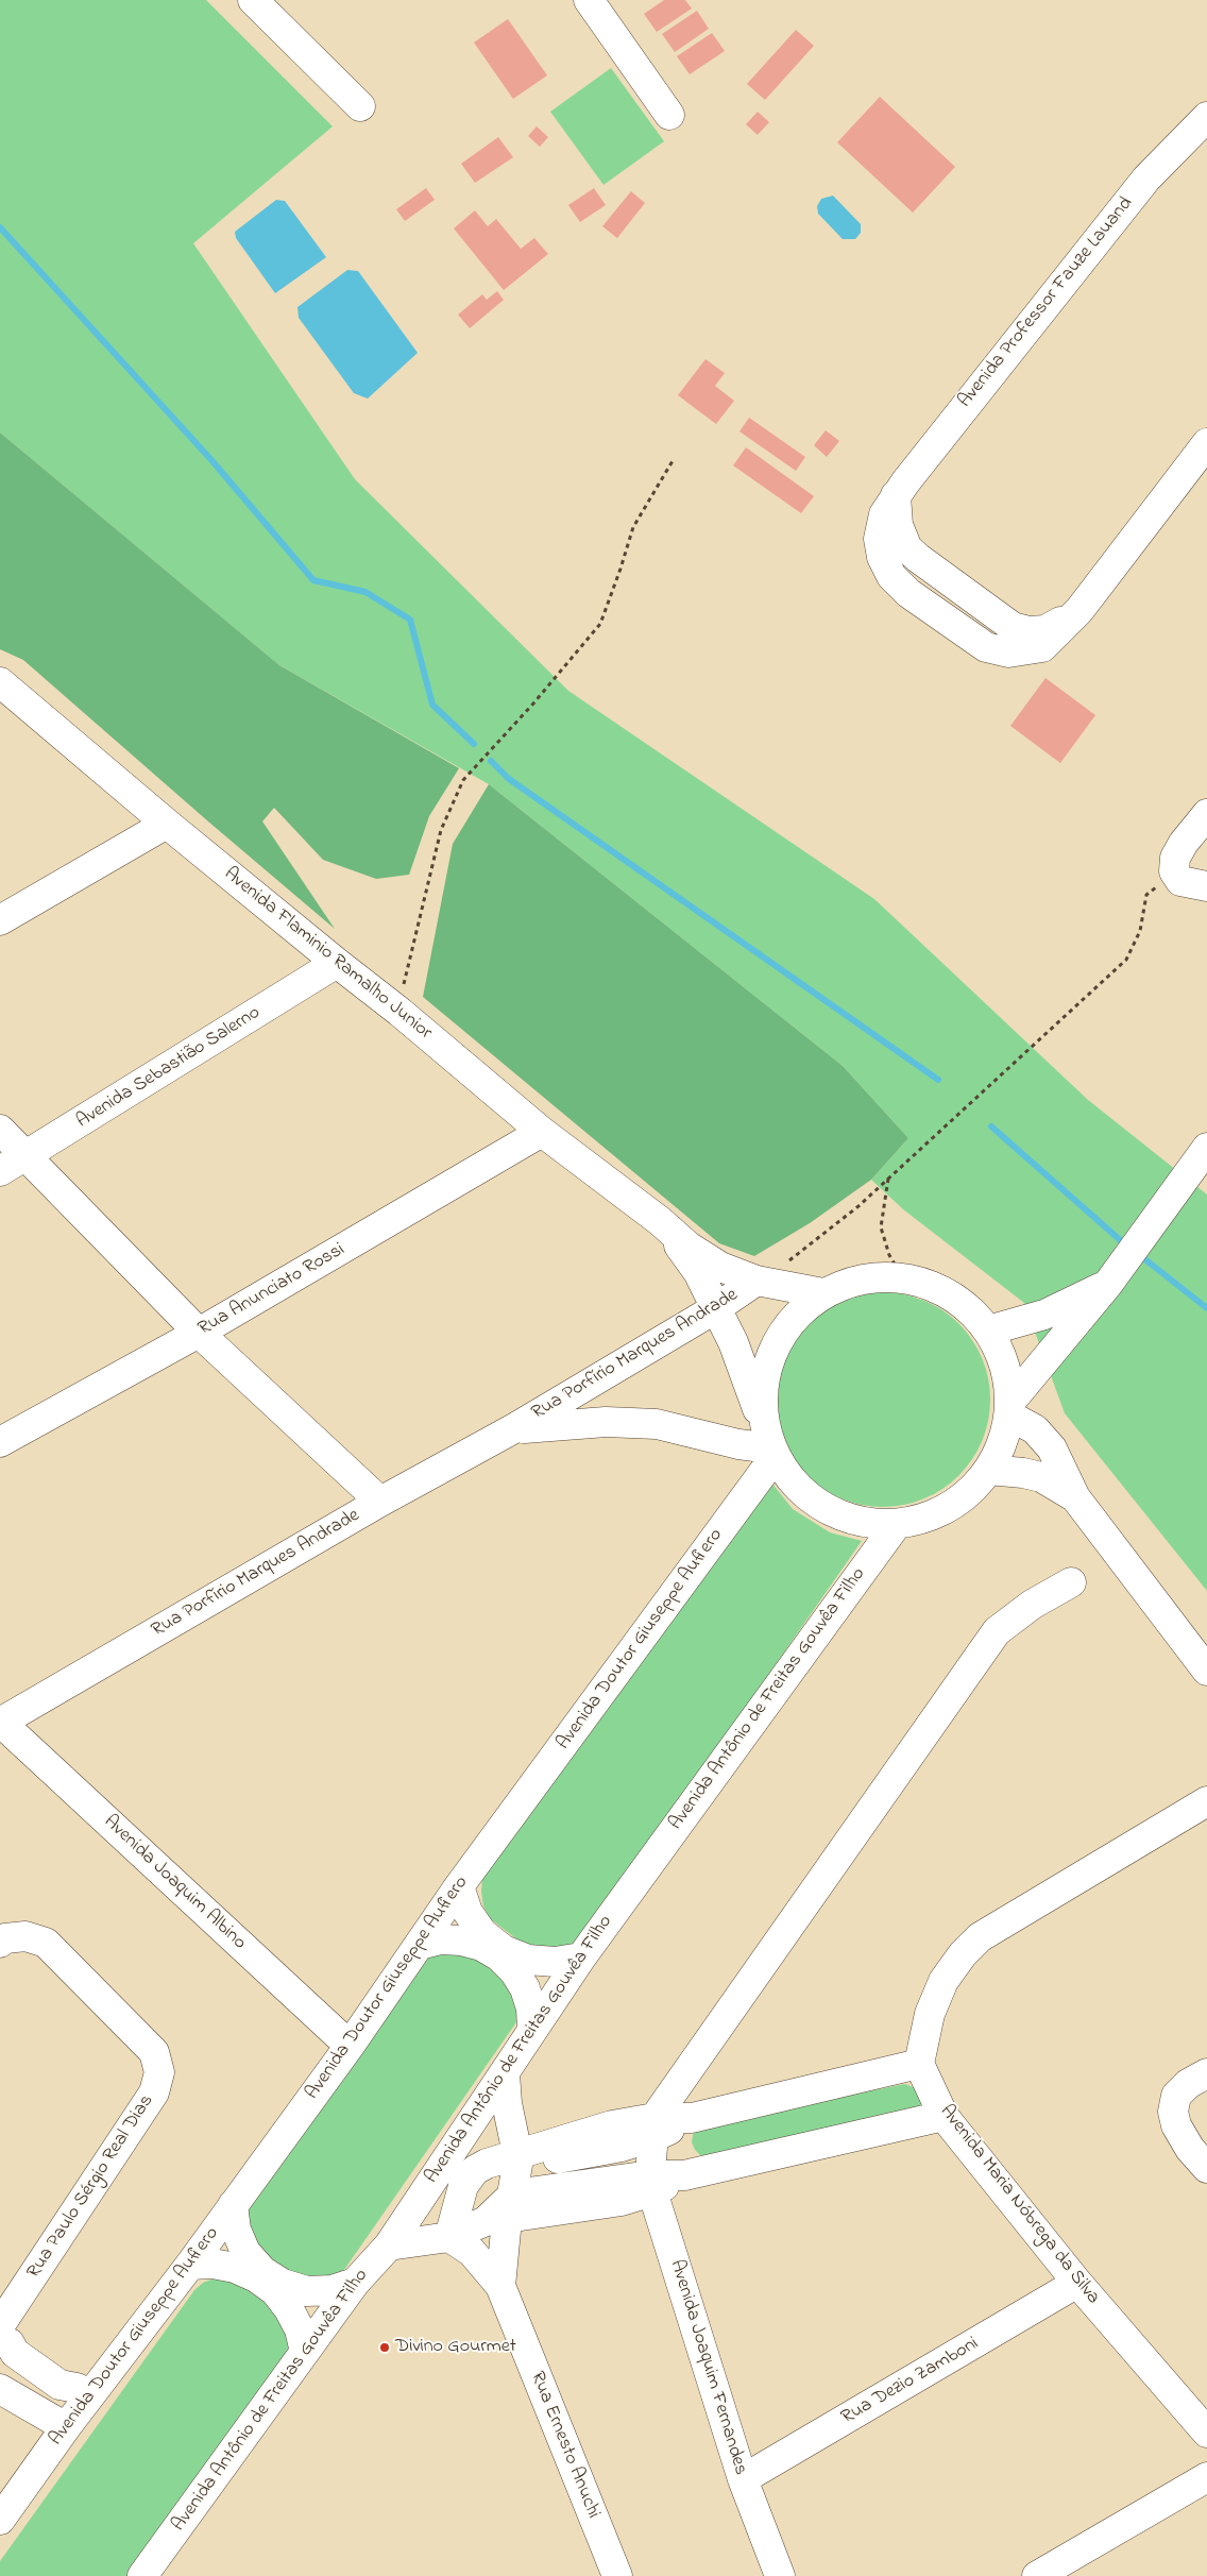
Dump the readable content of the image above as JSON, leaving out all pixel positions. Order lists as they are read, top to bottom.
{
  "streets": {
    "street": [
      "Avenida Professor Fauze Lauand",
      "Avenida Flaminio Ramalho Junior",
      "Avenida Sebastião Salerno",
      "Rua Anunciato Rossi",
      "Rua Porfírio Marques Andrade",
      "Avenida Doutor Giuseppe Aufiero",
      "Avenida Antônio de Freitas Gouvêa Filho",
      "Avenida Joaquim Albino",
      "Rua Paulo Sérgio Real Dias",
      "Avenida Maria Nóbrega da Silva",
      "Avenida Joaquim Fernandes",
      "Rua Dezio Zamboni",
      "Rua Ernesto Anuchi"
    ]
  },
  "crossings": [
    ["Avenida Flaminio Ramalho Junior", "Avenida Sebastião Salerno"],
    ["Avenida Flaminio Ramalho Junior", "Rua Anunciato Rossi"],
    ["Avenida Flaminio Ramalho Junior", "Rua Porfírio Marques Andrade"],
    ["Avenida Flaminio Ramalho Junior", "Avenida Doutor Giuseppe Aufiero"],
    ["Avenida Flaminio Ramalho Junior", "Avenida Antônio de Freitas Gouvêa Filho"],
    ["Rua Porfírio Marques Andrade", "Avenida Doutor Giuseppe Aufiero"],
    ["Rua Porfírio Marques Andrade", "Avenida Joaquim Albino"],
    ["Avenida Doutor Giuseppe Aufiero", "Avenida Joaquim Albino"],
    ["Avenida Maria Nóbrega da Silva", "Rua Dezio Zamboni"],
    ["Avenida Joaquim Fernandes", "Rua Dezio Zamboni"]
  ],
  "places": ["Divino Gourmet"]
}
